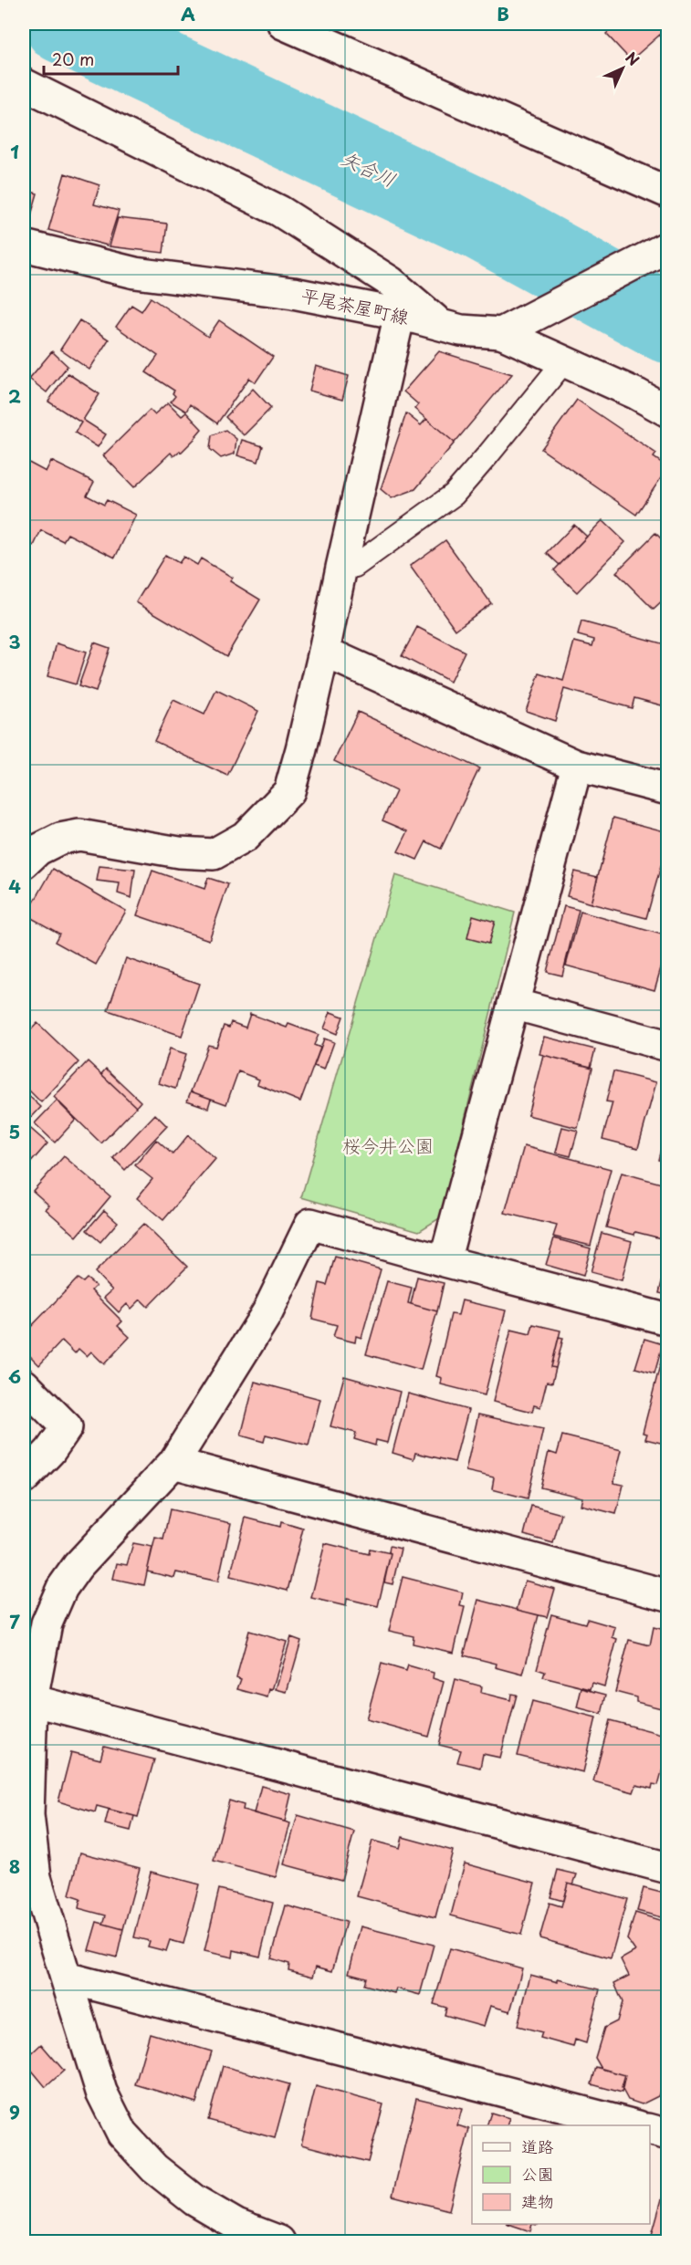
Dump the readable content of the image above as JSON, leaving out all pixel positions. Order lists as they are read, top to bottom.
{
  "streets": {
    "street": ["平尾茶屋町線"]
  },
  "water": ["矢合川"],
  "parks": ["桜今井公園"],
  "legend": ["道路", "公園", "建物"],
  "scale_bar": "20 m",
  "north": "top right",
  "grid": {
    "columns": ["A", "B"],
    "rows": [
      "1",
      "2",
      "3",
      "4",
      "5",
      "6",
      "7",
      "8",
      "9"
    ]
  }
}
